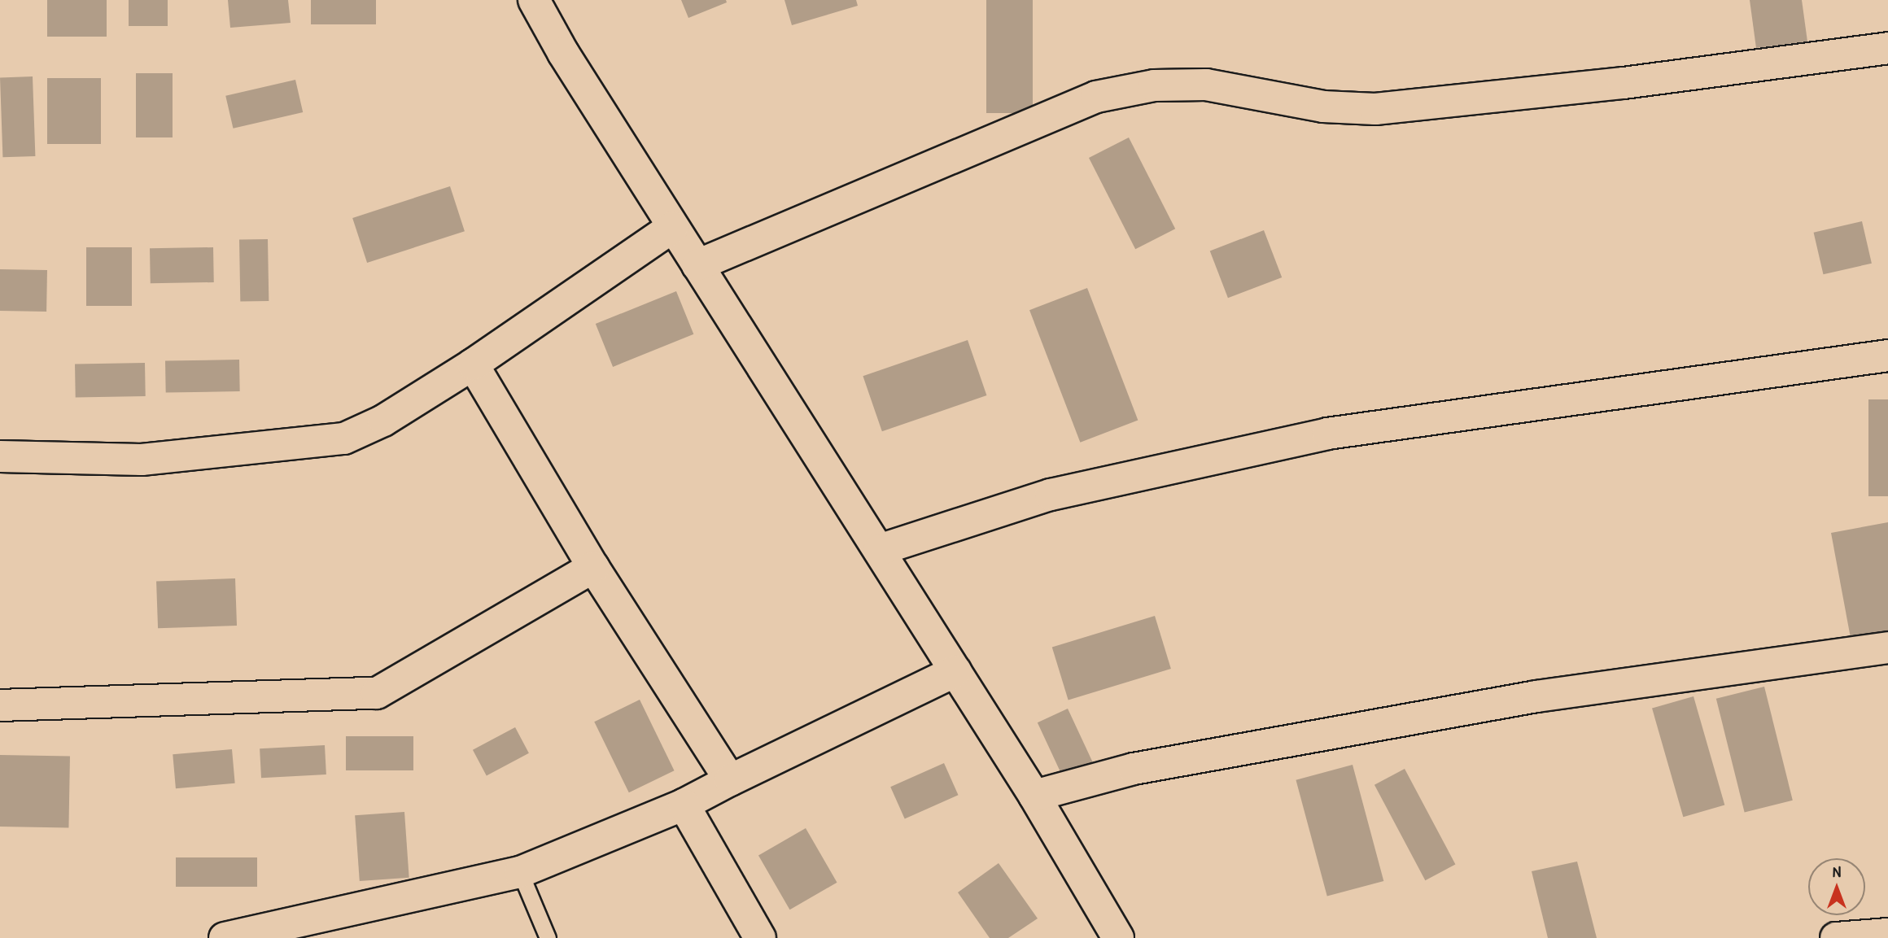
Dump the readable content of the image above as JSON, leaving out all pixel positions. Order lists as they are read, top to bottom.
{
  "north": "top"
}
